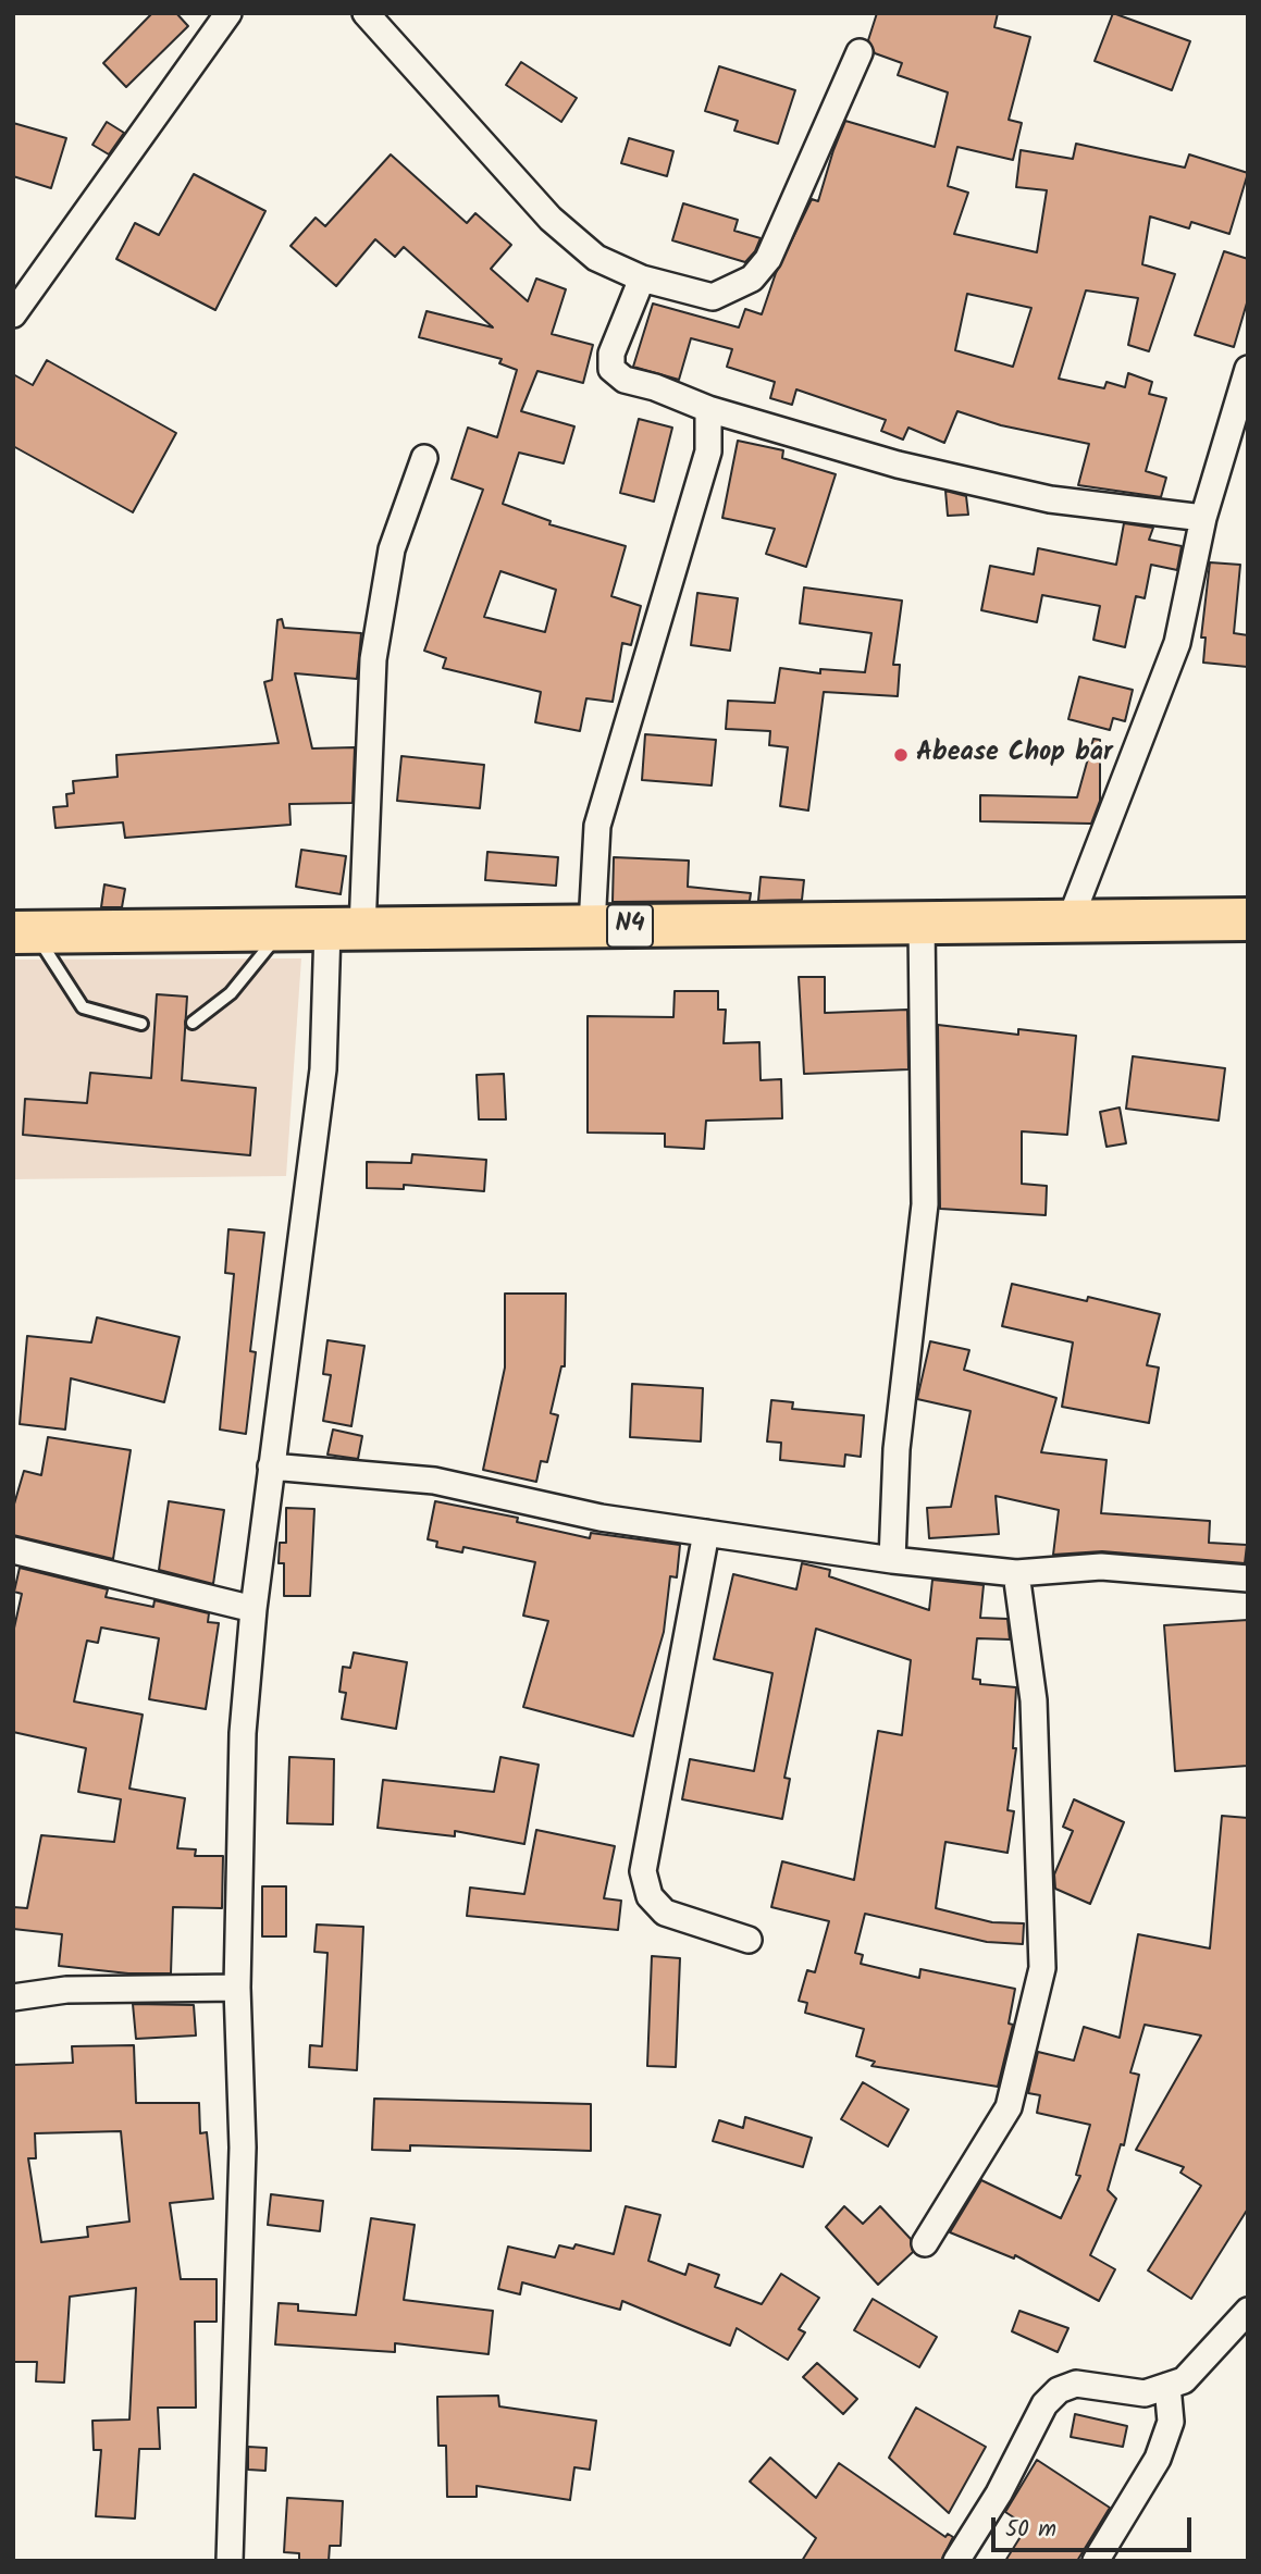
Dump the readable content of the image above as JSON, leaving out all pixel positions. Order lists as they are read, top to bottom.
{
  "streets": {
    "highway": ["N4"]
  },
  "places": ["Abease Chop bar"],
  "scale_bar": "50 m"
}
